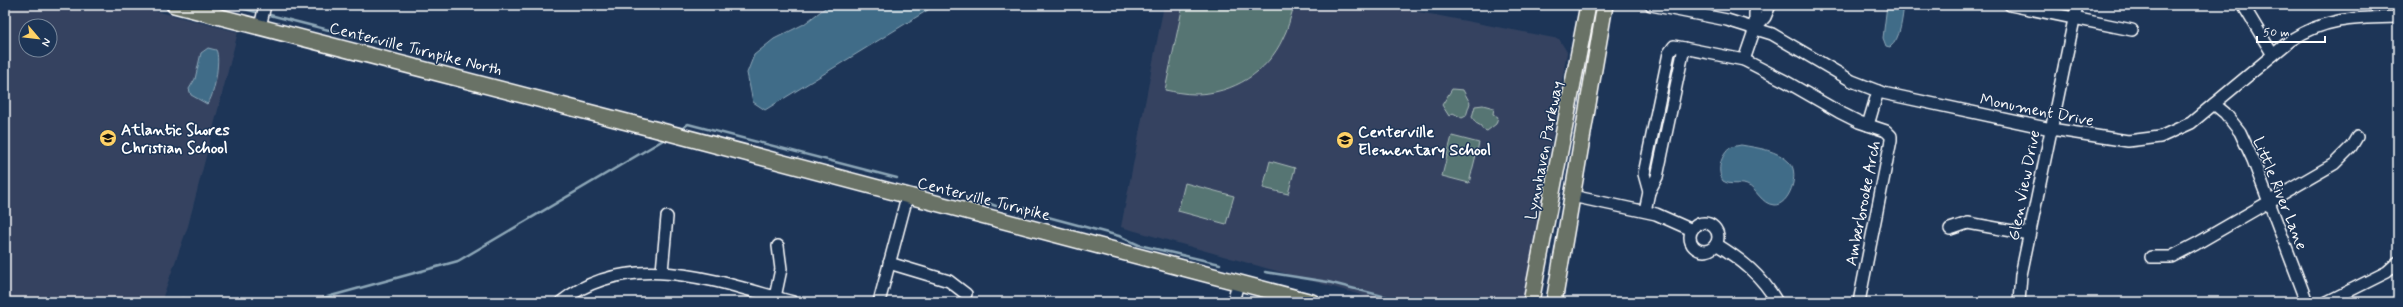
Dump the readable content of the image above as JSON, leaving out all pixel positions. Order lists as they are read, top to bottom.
{
  "streets": {
    "main road": ["Centerville Turnpike North", "Lynnhaven Parkway", "Centerville Turnpike"],
    "street": [
      "Monument Drive",
      "Glen View Drive",
      "Little River Lane",
      "Amberbrooke Arch"
    ]
  },
  "crossings": [
    ["Centerville Turnpike North", "Centerville Turnpike"],
    ["Monument Drive", "Glen View Drive"],
    ["Monument Drive", "Little River Lane"],
    ["Monument Drive", "Amberbrooke Arch"]
  ],
  "places": {
    "school or university": ["Atlantic Shores Christian School", "Centerville Elementary School"]
  },
  "scale_bar": "50 m",
  "north": "bottom right"
}
